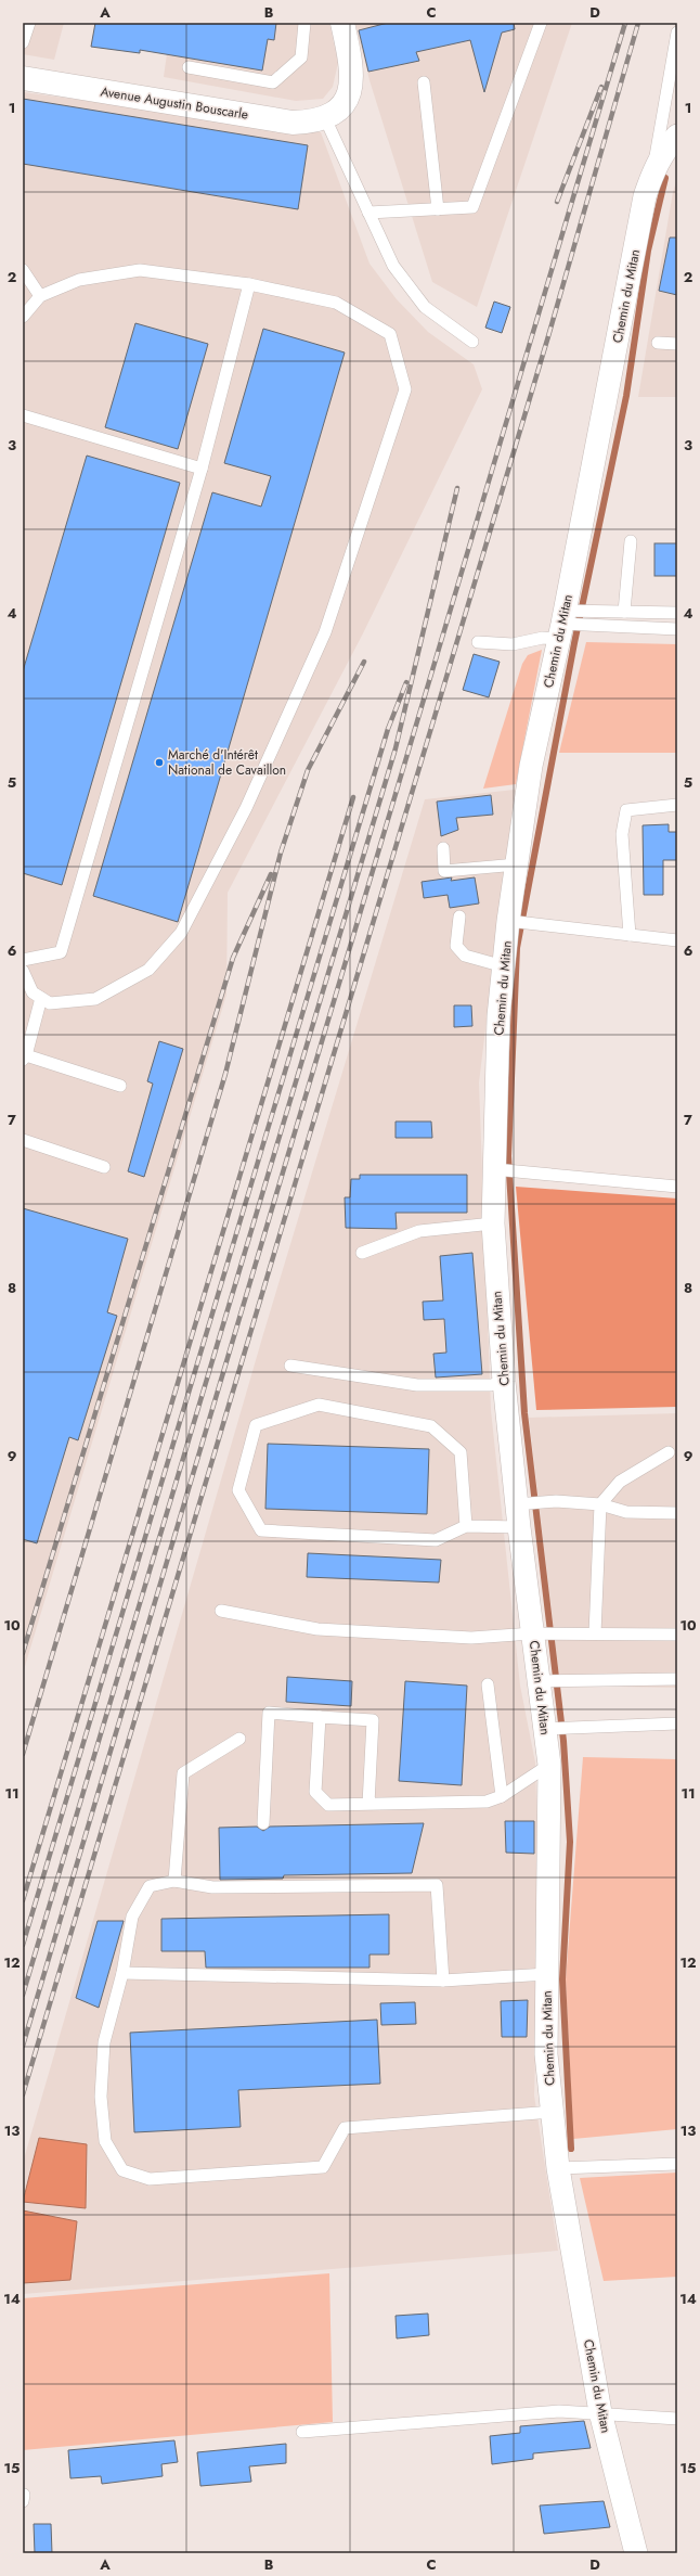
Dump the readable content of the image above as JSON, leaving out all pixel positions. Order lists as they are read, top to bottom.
{
  "streets": {
    "street": ["Avenue Augustin Bouscarle", "Chemin du Mitan"]
  },
  "places": ["Marché d'Intérêt National de Cavaillon"],
  "grid": {
    "columns": [
      "A",
      "B",
      "C",
      "D"
    ],
    "rows": [
      "1",
      "2",
      "3",
      "4",
      "5",
      "6",
      "7",
      "8",
      "9",
      "10",
      "11",
      "12",
      "13",
      "14",
      "15"
    ]
  }
}
